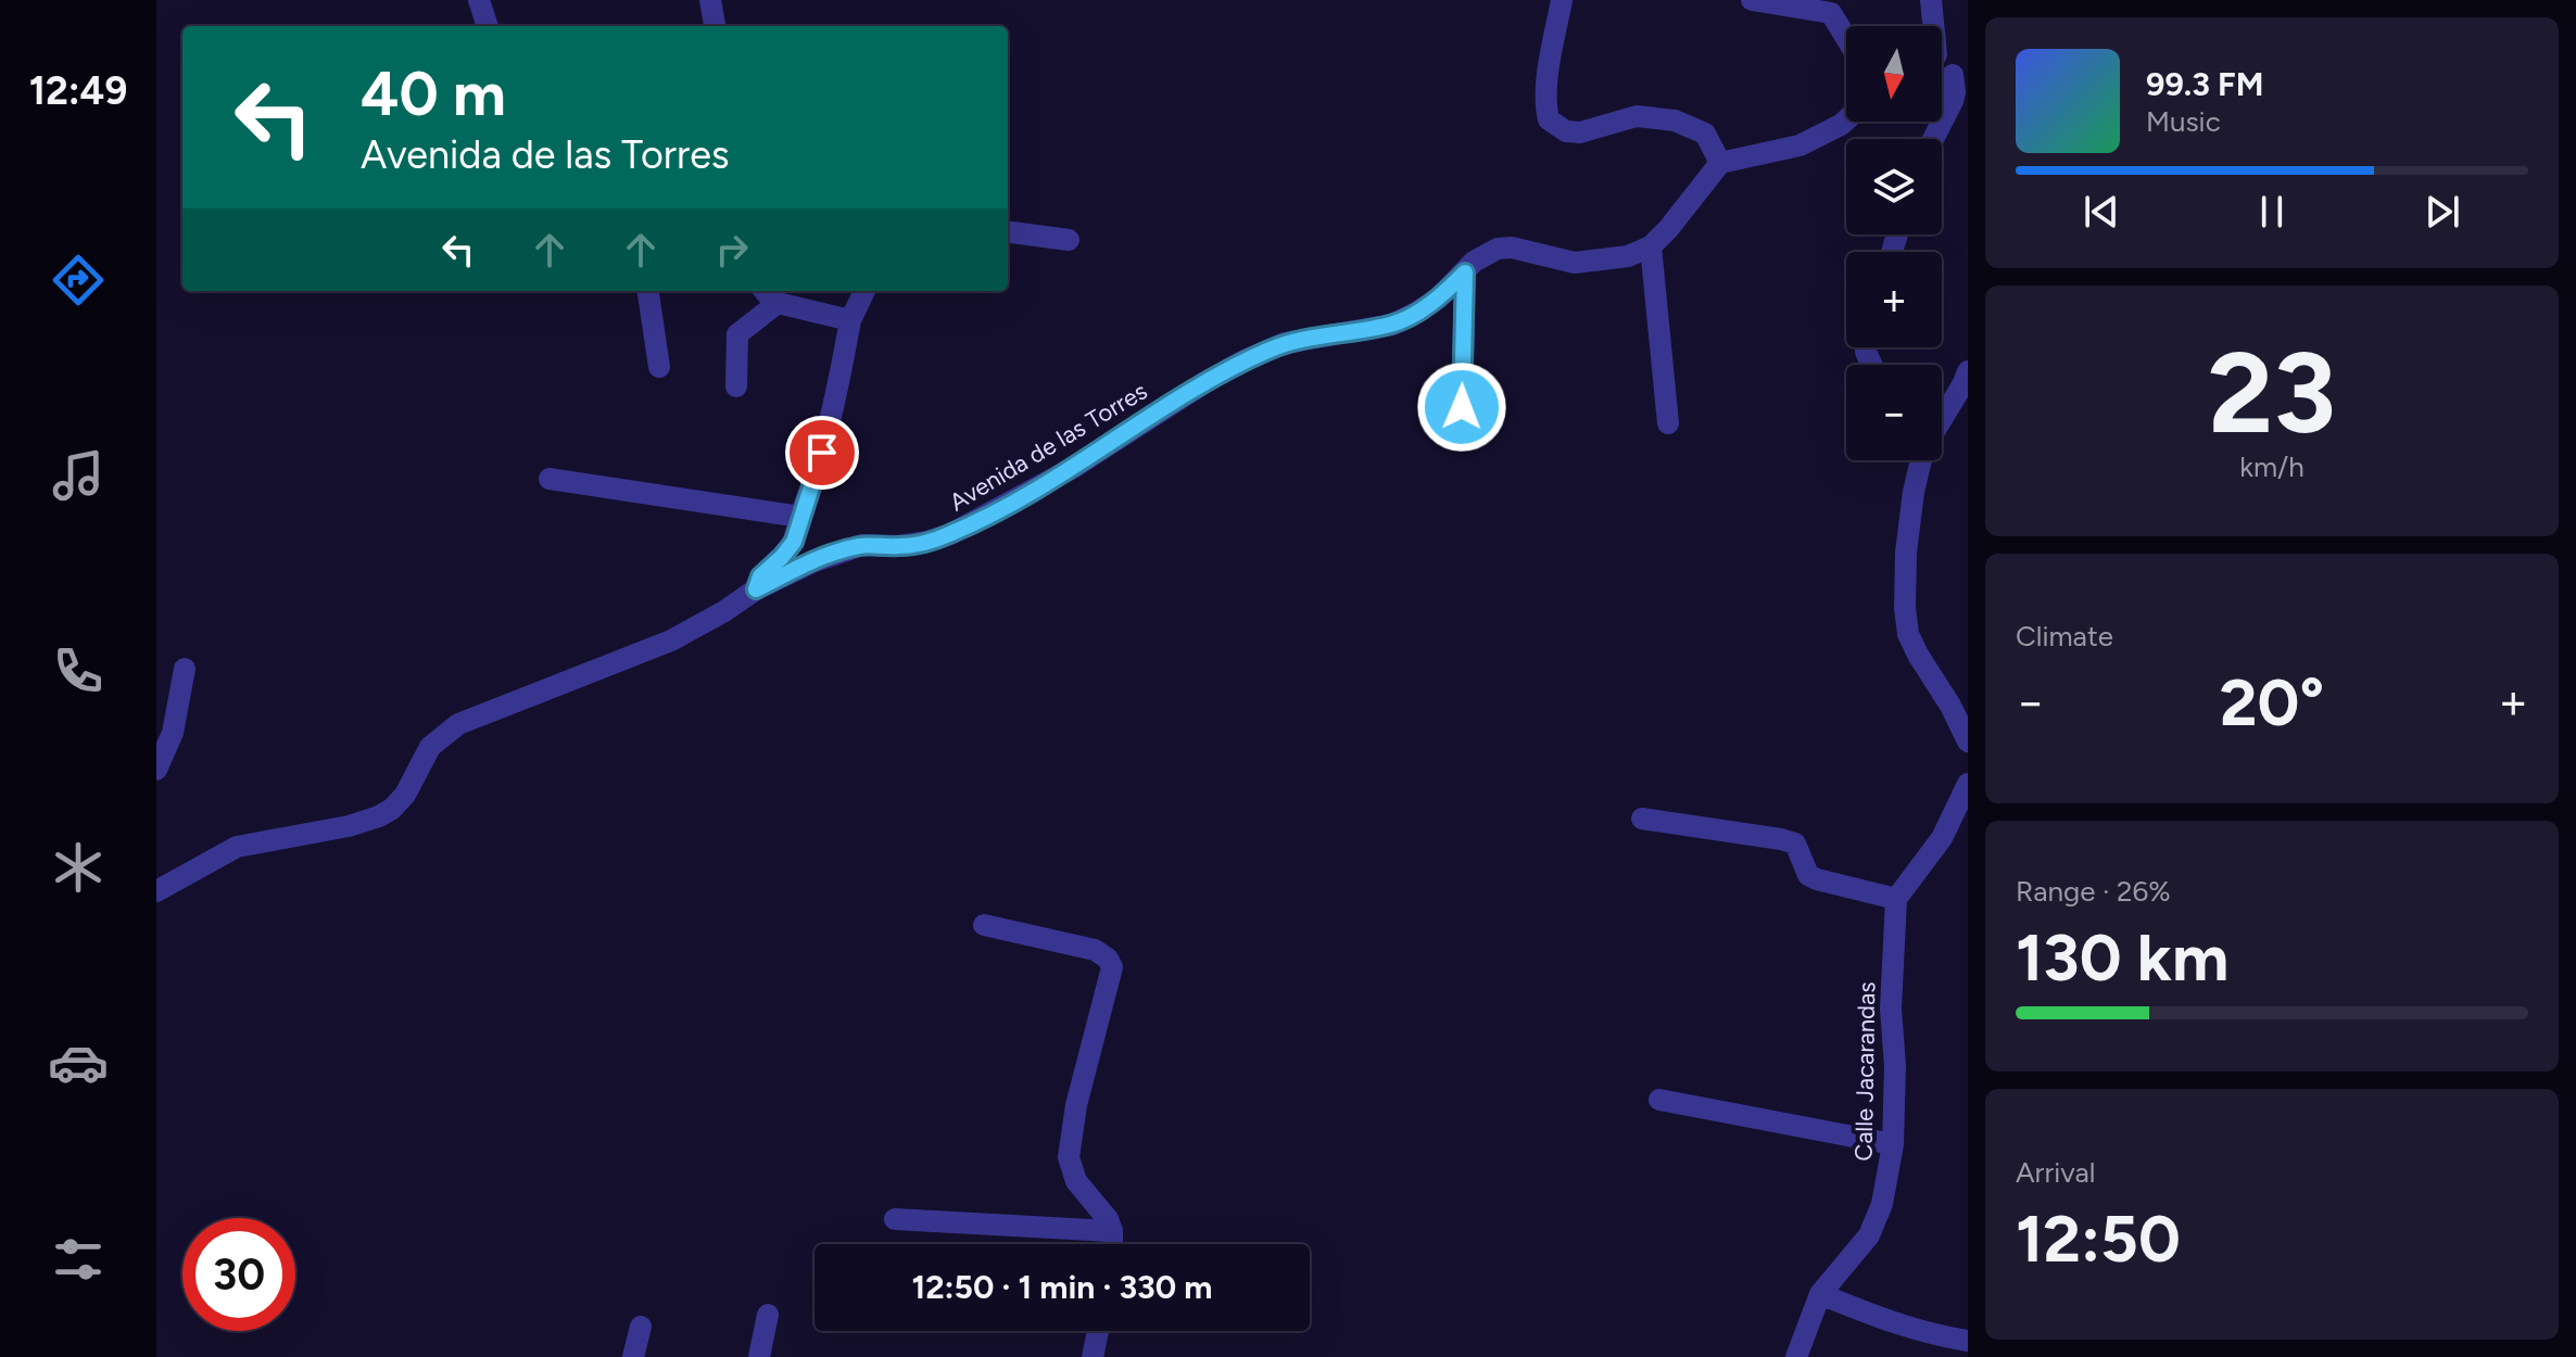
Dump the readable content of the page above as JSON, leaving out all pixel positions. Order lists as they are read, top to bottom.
{
  "streets": {
    "street": ["Avenida de las Torres", "Calle Jacarandas"]
  },
  "north": "bottom",
  "page": {
    "tabs": "12:49",
    "map_buttons": ["+", "−"],
    "turn": ["40 m", "Avenida de las Torres"],
    "song": ["99.3 FM", "Music"],
    "tile": [
      ["23", "km/h"],
      "Climate",
      ["Range · 26%", "130 km"],
      ["Arrival", "12:50"]
    ],
    "heat": ["−", "20°", "+"],
    "limit": "30",
    "trip": "12:50 · 1 min · 330 m"
  }
}
